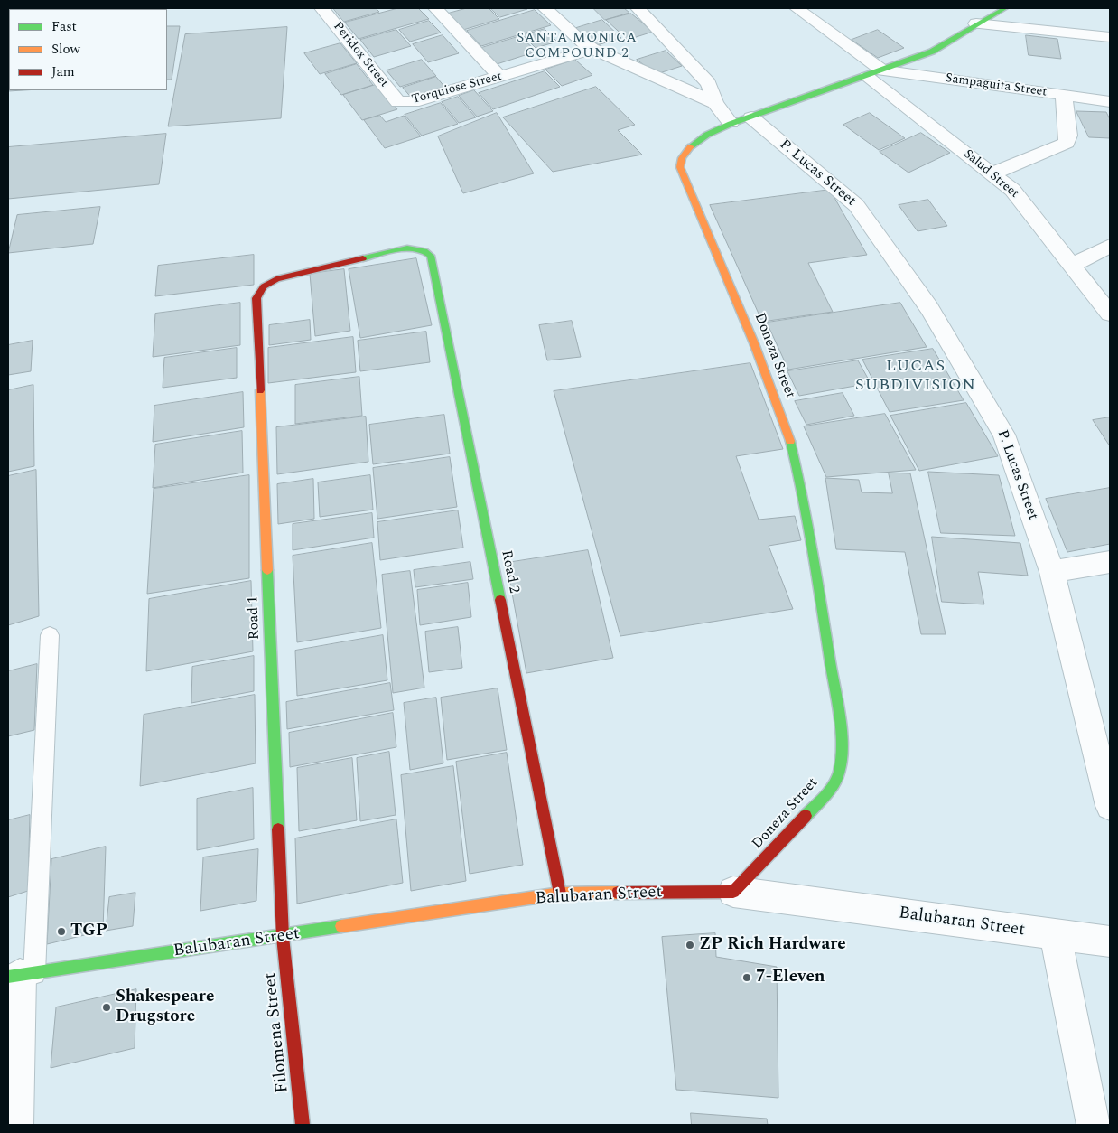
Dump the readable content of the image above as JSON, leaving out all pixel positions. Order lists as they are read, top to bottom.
{
  "streets": {
    "street": [
      "Peridox Street",
      "Sampaguita Street",
      "Torquiose Street",
      "P. Lucas Street",
      "Salud Street",
      "Doneza Street",
      "Road 2",
      "Road 1",
      "Balubaran Street",
      "Filomena Street"
    ]
  },
  "crossings": [
    ["Peridox Street", "Torquiose Street"],
    ["Sampaguita Street", "Salud Street"],
    ["Sampaguita Street", "Doneza Street"],
    ["P. Lucas Street", "Doneza Street"],
    ["Salud Street", "Doneza Street"],
    ["Doneza Street", "Balubaran Street"],
    ["Road 2", "Road 1"],
    ["Road 2", "Balubaran Street"],
    ["Road 1", "Balubaran Street"],
    ["Road 1", "Filomena Street"],
    ["Balubaran Street", "Filomena Street"]
  ],
  "districts": ["SANTA MONICA COMPOUND 2", "LUCAS SUBDIVISION"],
  "places": [
    "TGP",
    "ZP Rich Hardware",
    "7-Eleven",
    "Shakespeare Drugstore"
  ],
  "legend": ["Fast", "Slow", "Jam"]
}
